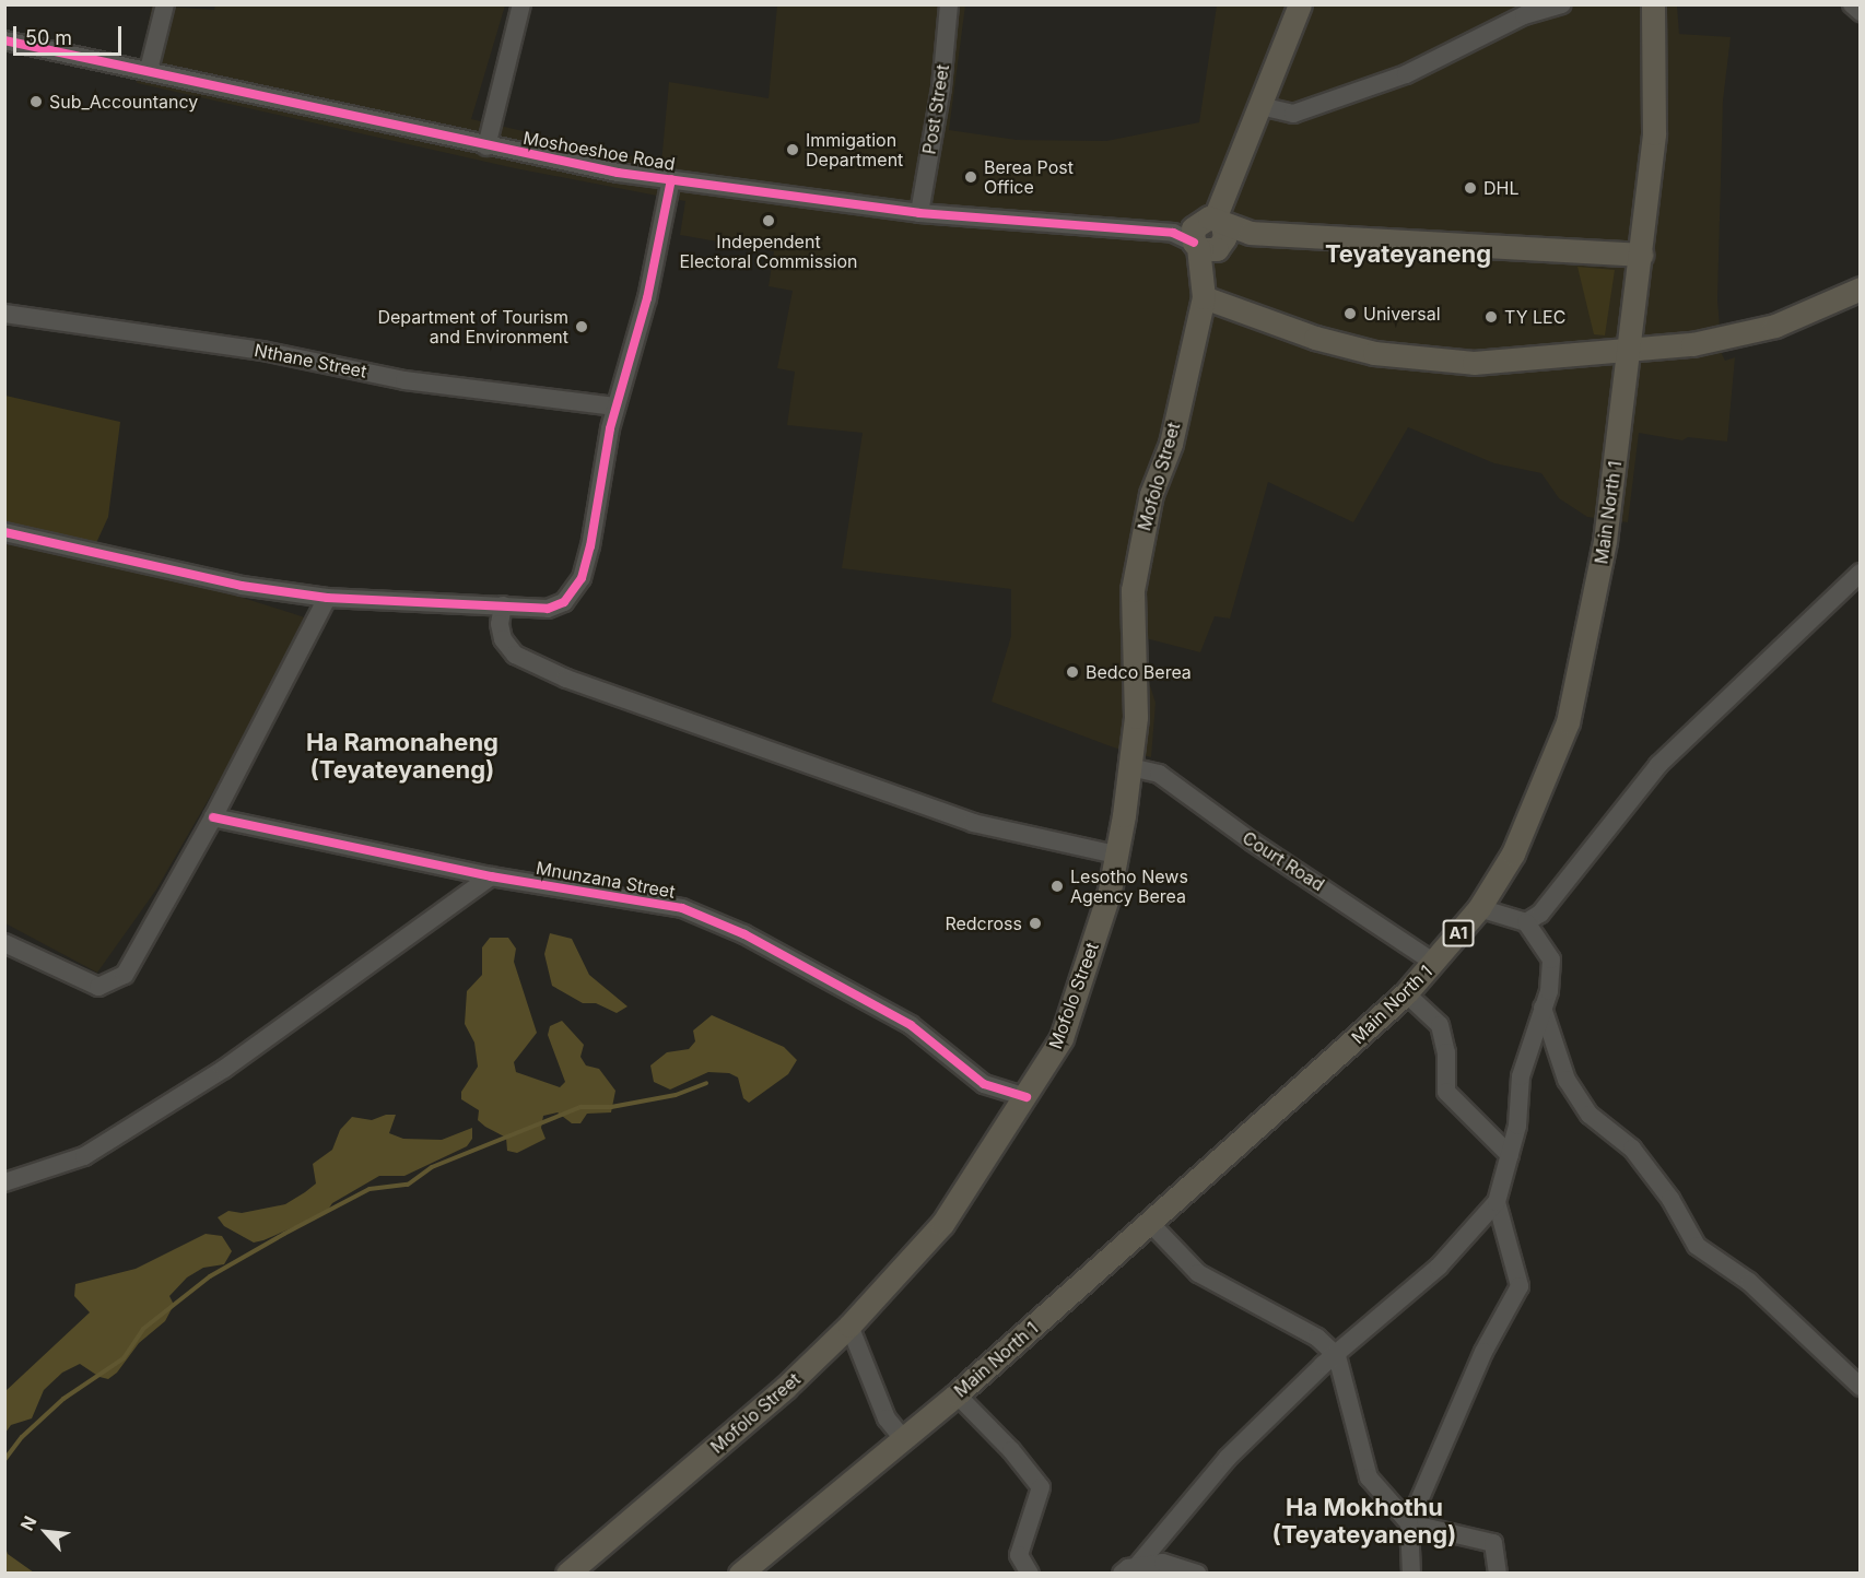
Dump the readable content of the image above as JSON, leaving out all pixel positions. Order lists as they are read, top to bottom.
{
  "streets": {
    "main road": [
      "Moshoeshoe Road",
      "Mofolo Street",
      "Main North 1",
      "A1"
    ],
    "street": [
      "Post Street",
      "Nthane Street",
      "Court Road",
      "Mnunzana Street"
    ]
  },
  "crossings": [
    ["Post Street", "Moshoeshoe Road"],
    ["Moshoeshoe Road", "Mofolo Street"],
    ["Moshoeshoe Road", "Main North 1"],
    ["Mofolo Street", "Court Road"],
    ["Mofolo Street", "Mnunzana Street"],
    ["Main North 1", "Court Road"]
  ],
  "districts": ["Teyateyaneng", "Ha Ramonaheng (Teyateyaneng)", "Ha Mokhothu (Teyateyaneng)"],
  "places": [
    "Sub_Accountancy",
    "Immigation Department",
    "Berea Post Office",
    "DHL",
    "Independent Electoral Commission",
    "Universal",
    "TY LEC",
    "Department of Tourism and Environment",
    "Bedco Berea",
    "Lesotho News Agency Berea",
    "Redcross"
  ],
  "scale_bar": "50 m",
  "north": "top left"
}
